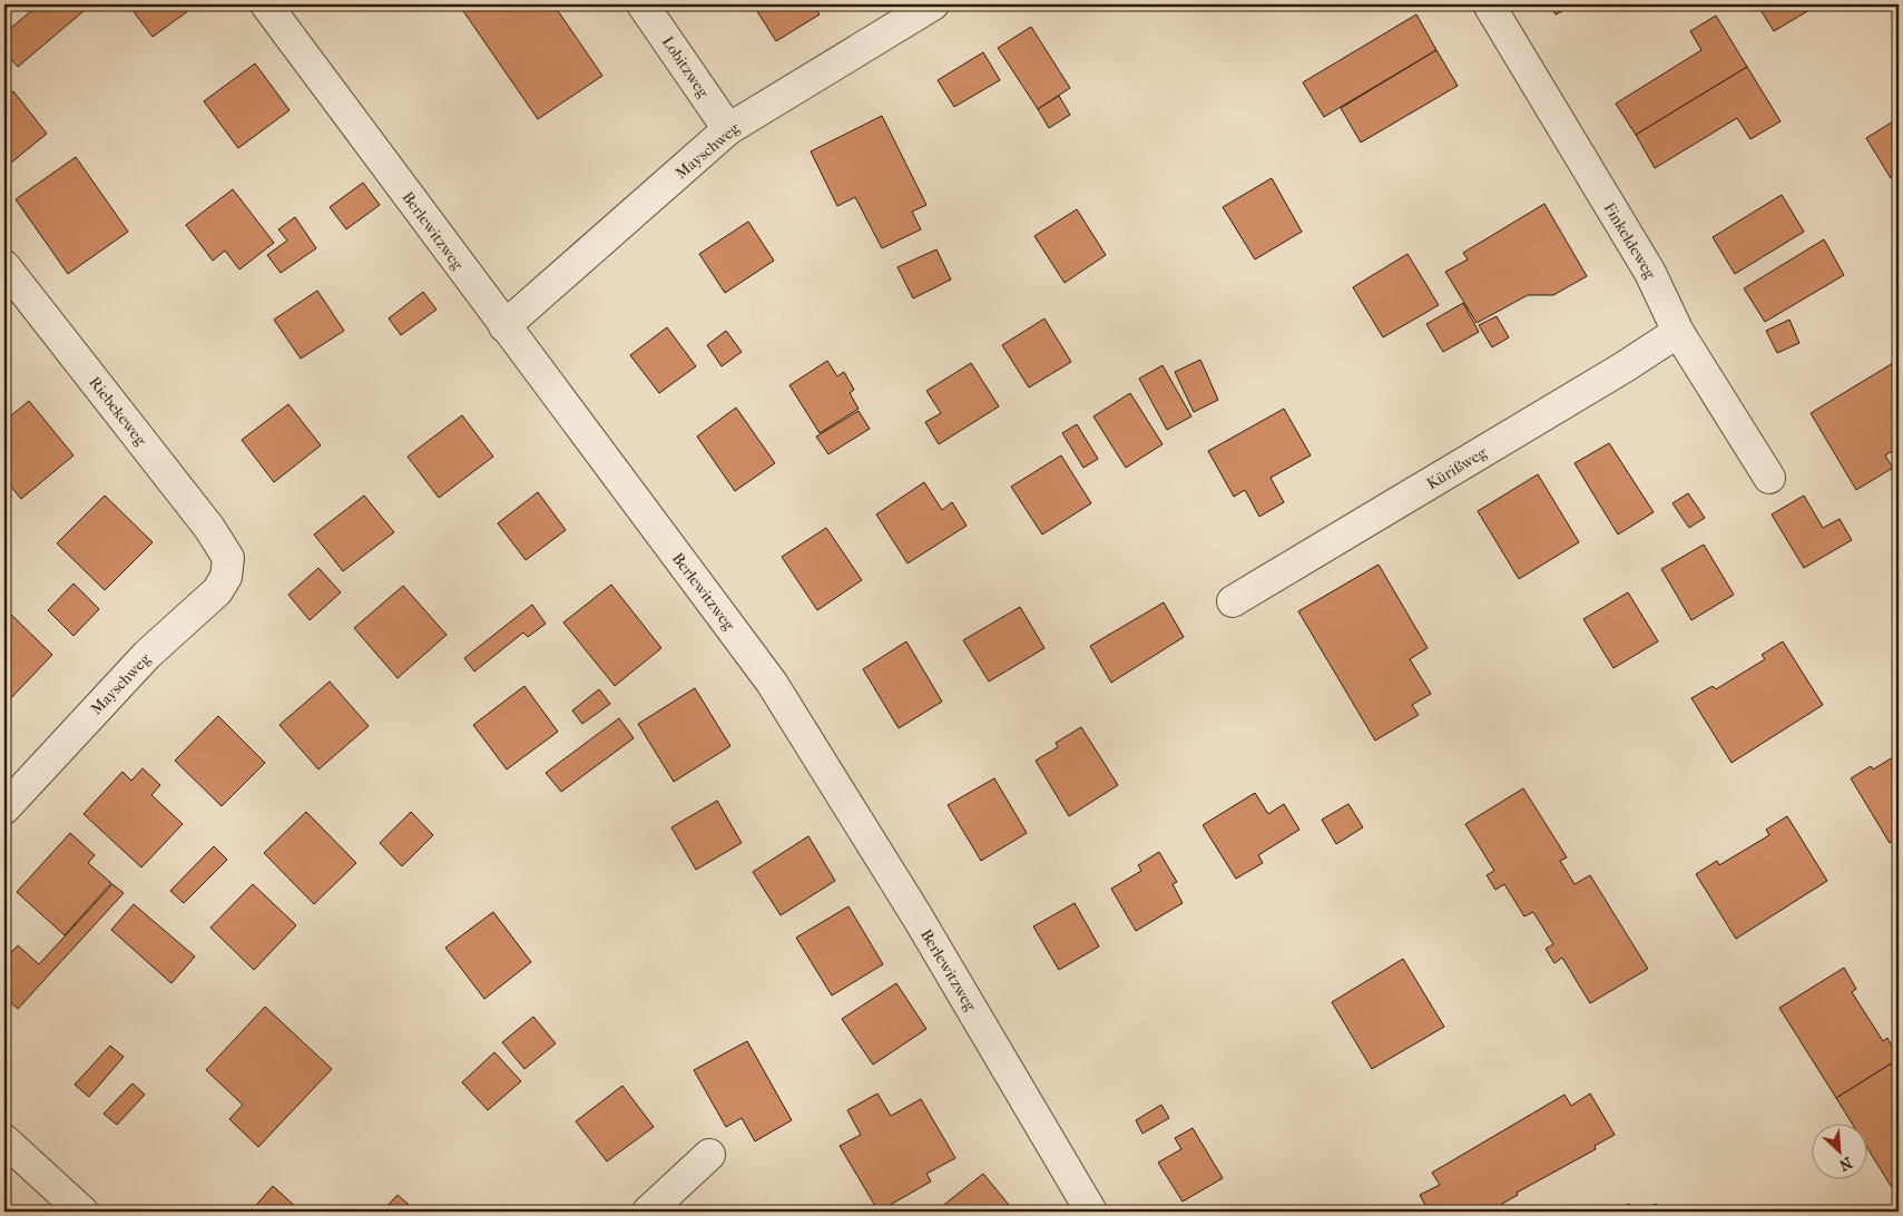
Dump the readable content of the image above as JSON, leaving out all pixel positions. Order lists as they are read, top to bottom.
{
  "streets": {
    "street": [
      "Lobitzweg",
      "Mayschweg",
      "Berlewitzweg",
      "Finkeldeweg",
      "Riebekeweg",
      "Kürißweg"
    ]
  },
  "crossings": [
    ["Lobitzweg", "Mayschweg"],
    ["Mayschweg", "Berlewitzweg"],
    ["Mayschweg", "Riebekeweg"],
    ["Finkeldeweg", "Kürißweg"]
  ],
  "north": "bottom right"
}
